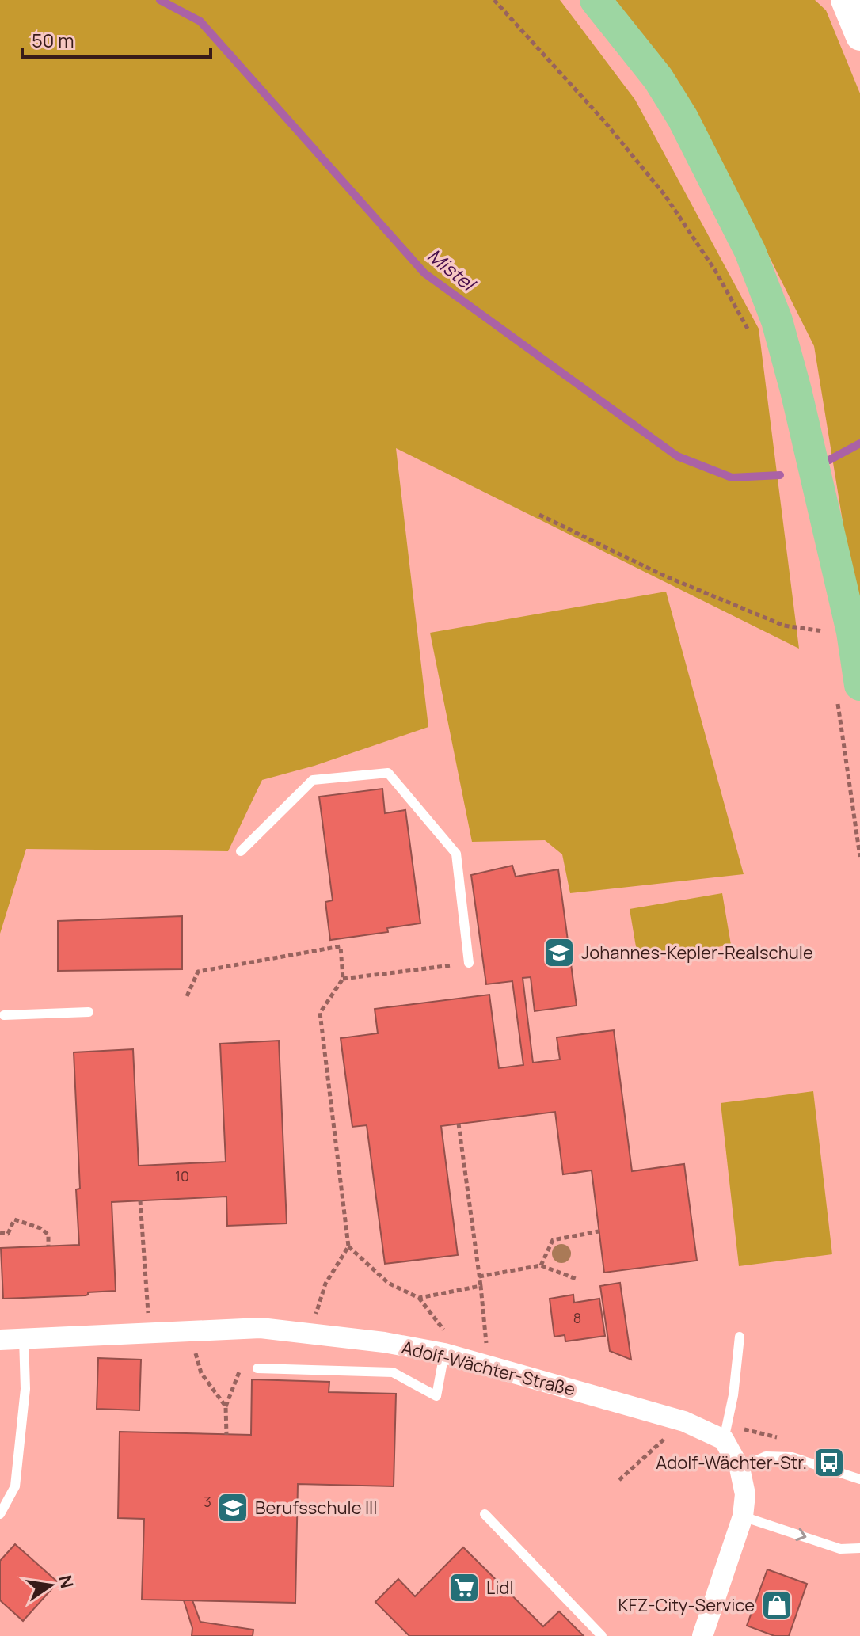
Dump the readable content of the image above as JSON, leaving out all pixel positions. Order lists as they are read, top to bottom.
{
  "streets": {
    "street": ["Adolf-Wächter-Straße"]
  },
  "water": ["Mistel"],
  "places": {
    "school or university": ["Johannes-Kepler-Realschule", "Berufsschule III"],
    "bus stop": ["Adolf-Wächter-Str."],
    "supermarket": ["Lidl"],
    "shop": ["KFZ-City-Service"]
  },
  "house_numbers": ["10", "8", "3"],
  "scale_bar": "50 m",
  "north": "right"
}
